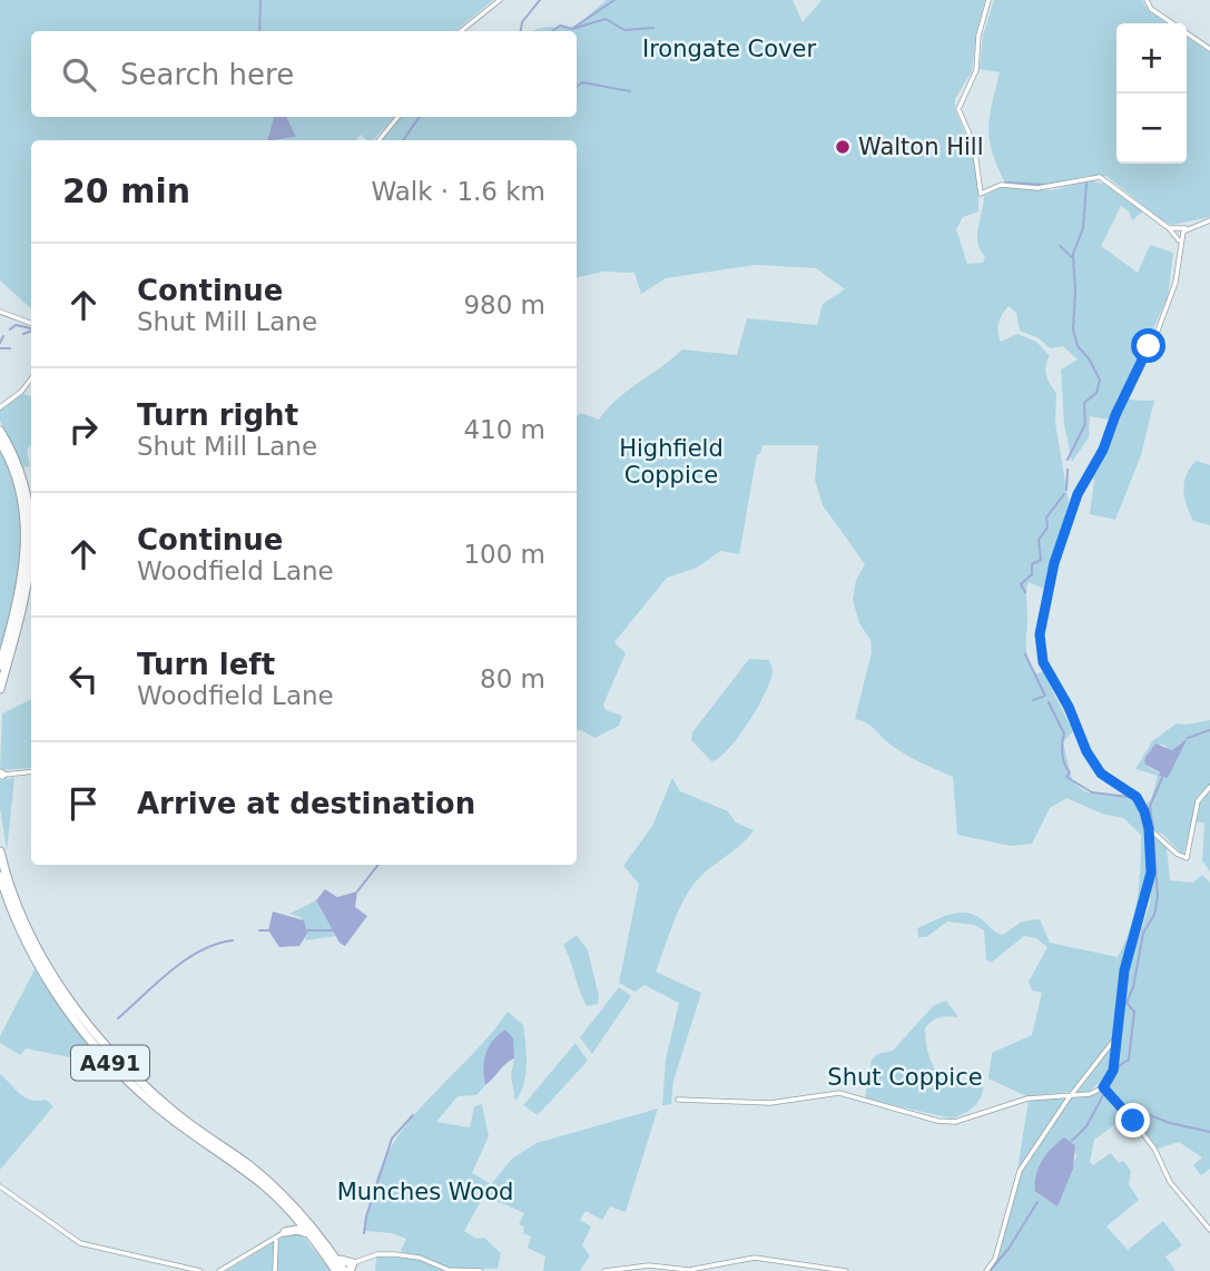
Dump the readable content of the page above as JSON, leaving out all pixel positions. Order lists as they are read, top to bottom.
{
  "streets": {
    "highway": ["A491"]
  },
  "parks": [
    "Irongate Cover",
    "Highfield Coppice",
    "Shut Coppice",
    "Munches Wood"
  ],
  "places": ["Walton Hill"],
  "page": {
    "map_buttons": ["+", "−"],
    "search": "Search here",
    "heading": ["20 min", "Walk · 1.6 km"],
    "list": [
      ["Continue", "Shut Mill Lane", "980 m"],
      ["Turn right", "Shut Mill Lane", "410 m"],
      ["Continue", "Woodfield Lane", "100 m"],
      ["Turn left", "Woodfield Lane", "80 m"],
      "Arrive at destination"
    ]
  }
}
